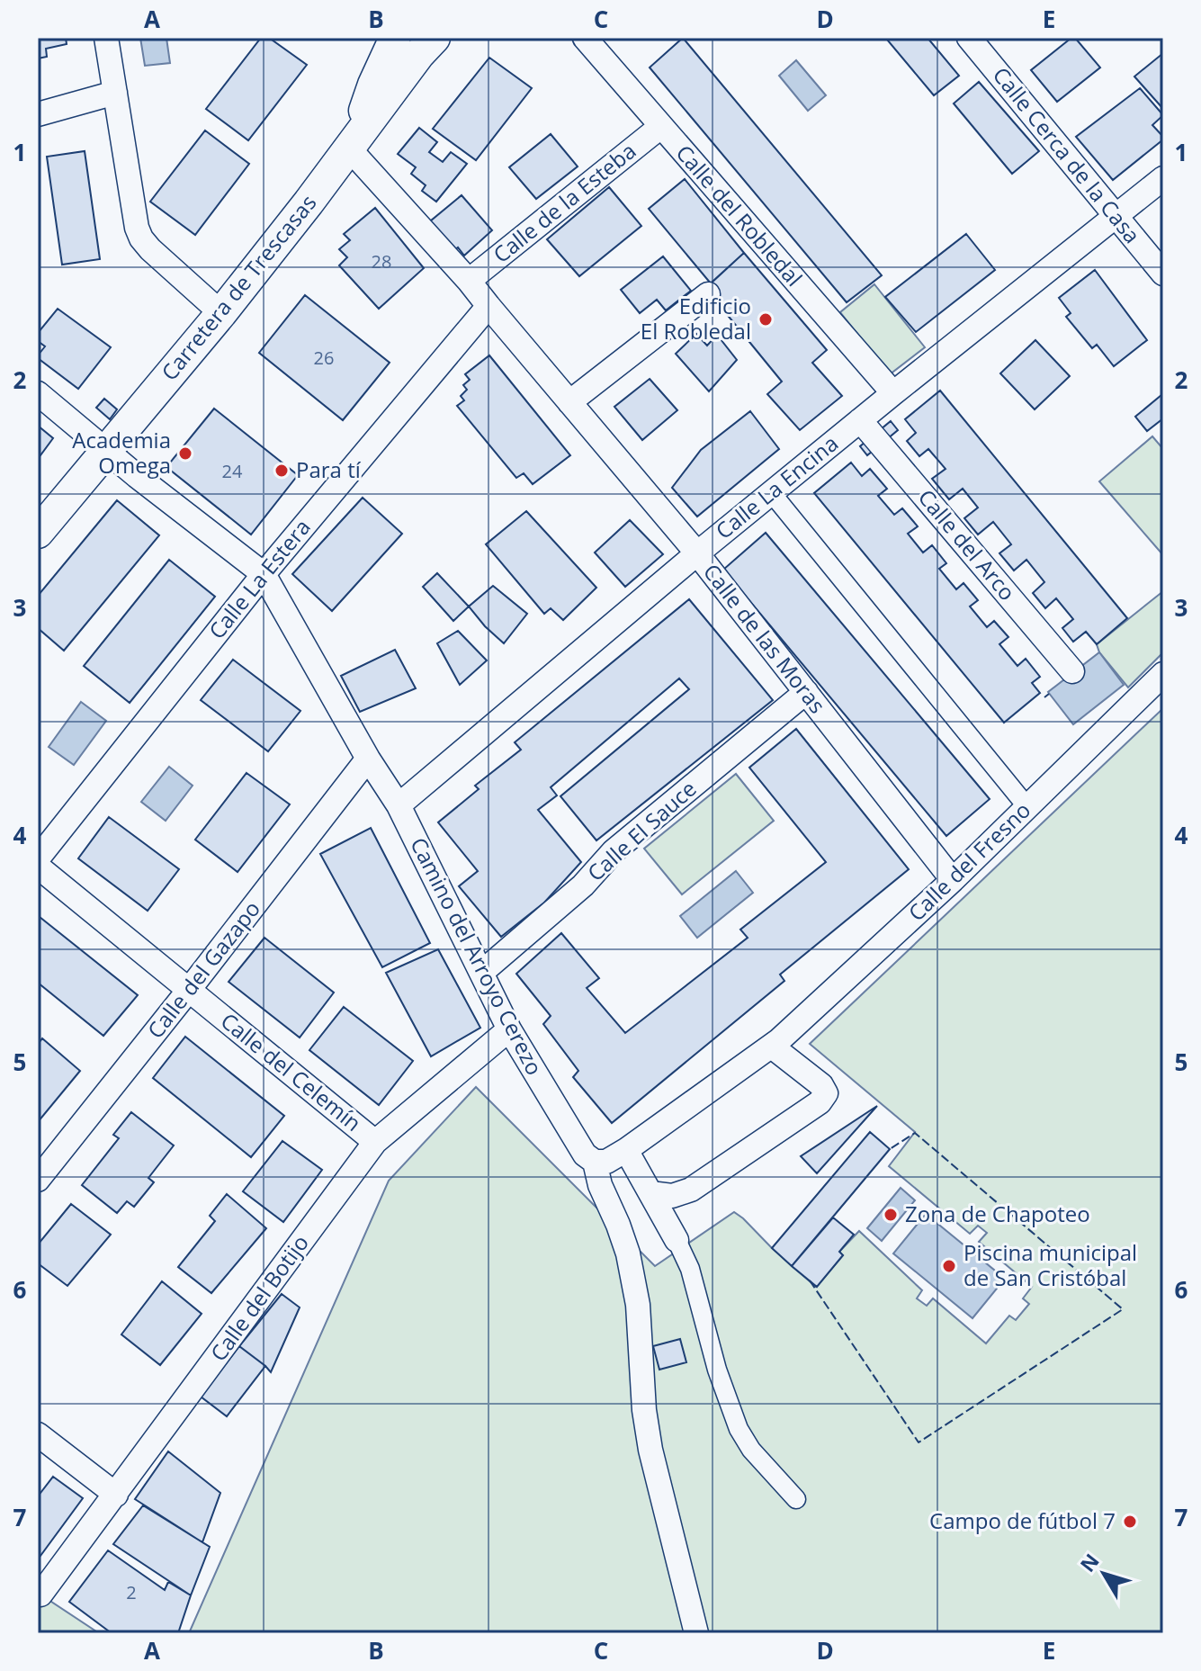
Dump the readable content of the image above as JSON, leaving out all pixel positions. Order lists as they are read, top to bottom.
{
  "streets": {
    "street": [
      "Calle Cerca de la Casa",
      "Calle de la Esteba",
      "Calle del Robledal",
      "Carretera de Trescasas",
      "Calle La Encina",
      "Calle del Arco",
      "Calle La Estera",
      "Calle de las Moras",
      "Calle El Sauce",
      "Calle del Fresno",
      "Camino del Arroyo Cerezo",
      "Calle del Gazapo",
      "Calle del Celemín",
      "Calle del Botijo"
    ]
  },
  "crossings": [
    ["Calle Cerca de la Casa", "Calle La Encina"],
    ["Calle de la Esteba", "Calle del Robledal"],
    ["Calle de la Esteba", "Calle de las Moras"],
    ["Calle del Robledal", "Calle La Encina"],
    ["Carretera de Trescasas", "Calle de las Moras"],
    ["Carretera de Trescasas", "Camino del Arroyo Cerezo"],
    ["Calle La Encina", "Calle del Arco"],
    ["Calle La Encina", "Calle de las Moras"],
    ["Calle La Encina", "Camino del Arroyo Cerezo"],
    ["Calle La Estera", "Calle de las Moras"],
    ["Calle La Estera", "Camino del Arroyo Cerezo"],
    ["Calle de las Moras", "Calle El Sauce"],
    ["Calle de las Moras", "Calle del Fresno"],
    ["Calle El Sauce", "Camino del Arroyo Cerezo"],
    ["Calle del Fresno", "Camino del Arroyo Cerezo"],
    ["Camino del Arroyo Cerezo", "Calle del Gazapo"],
    ["Camino del Arroyo Cerezo", "Calle del Botijo"],
    ["Calle del Gazapo", "Calle del Celemín"],
    ["Calle del Celemín", "Calle del Botijo"]
  ],
  "places": [
    "Edificio El Robledal",
    "Academia Omega",
    "Para tí",
    "Zona de Chapoteo",
    "Piscina municipal de San Cristóbal",
    "Campo de fútbol 7"
  ],
  "house_numbers": [
    "28",
    "26",
    "24",
    "2"
  ],
  "north": "top left",
  "grid": {
    "columns": [
      "A",
      "B",
      "C",
      "D",
      "E"
    ],
    "rows": [
      "1",
      "2",
      "3",
      "4",
      "5",
      "6",
      "7"
    ]
  }
}
